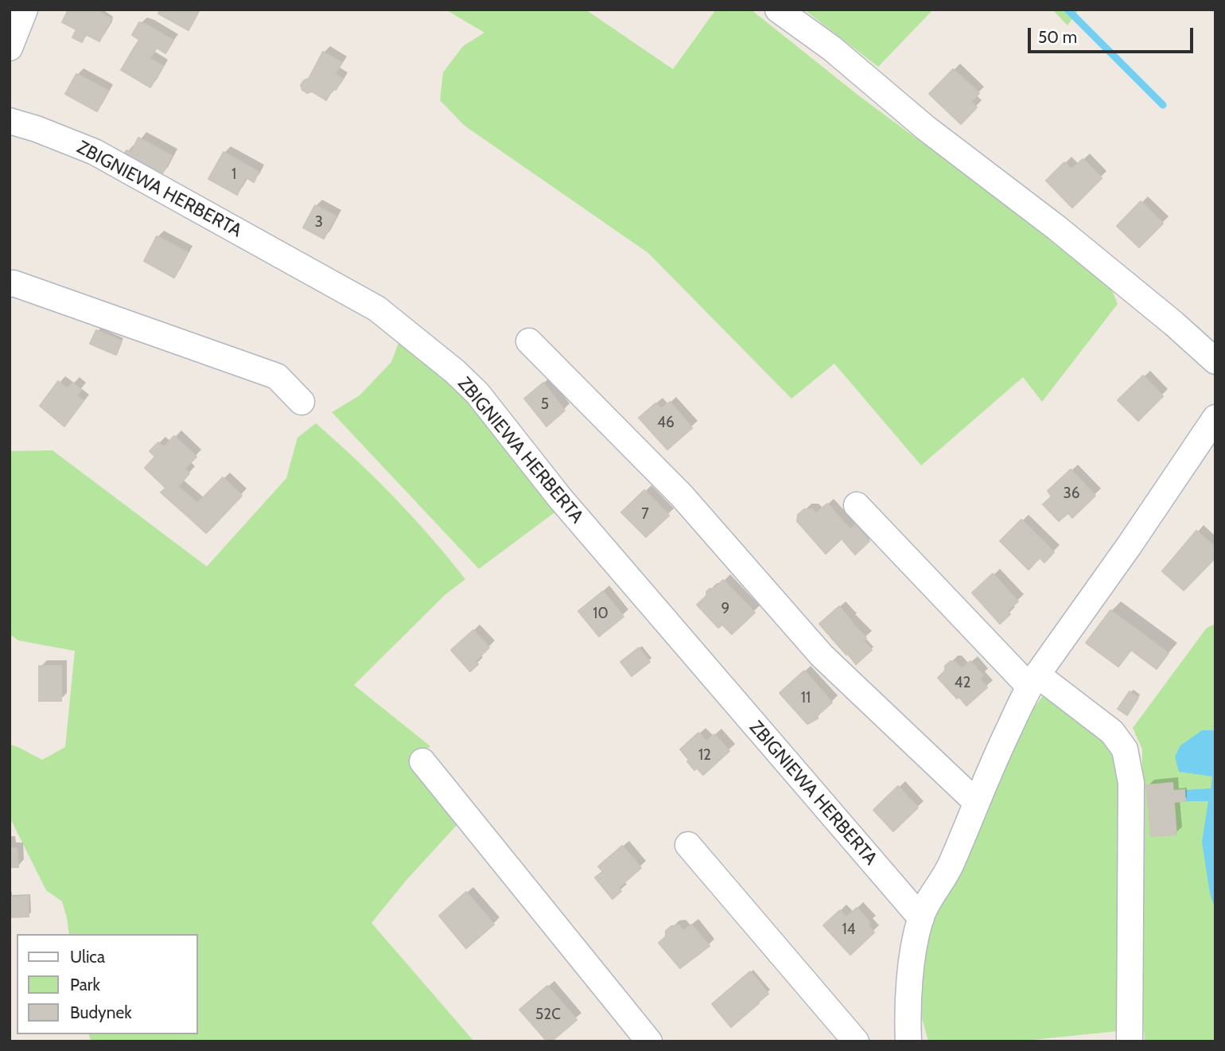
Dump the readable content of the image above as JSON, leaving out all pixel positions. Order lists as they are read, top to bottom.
{
  "streets": {
    "street": ["ZBIGNIEWA HERBERTA"]
  },
  "house_numbers": [
    "1",
    "3",
    "5",
    "46",
    "36",
    "7",
    "9",
    "10",
    "42",
    "11",
    "12",
    "14",
    "52C"
  ],
  "legend": ["Ulica", "Park", "Budynek"],
  "scale_bar": "50 m"
}
